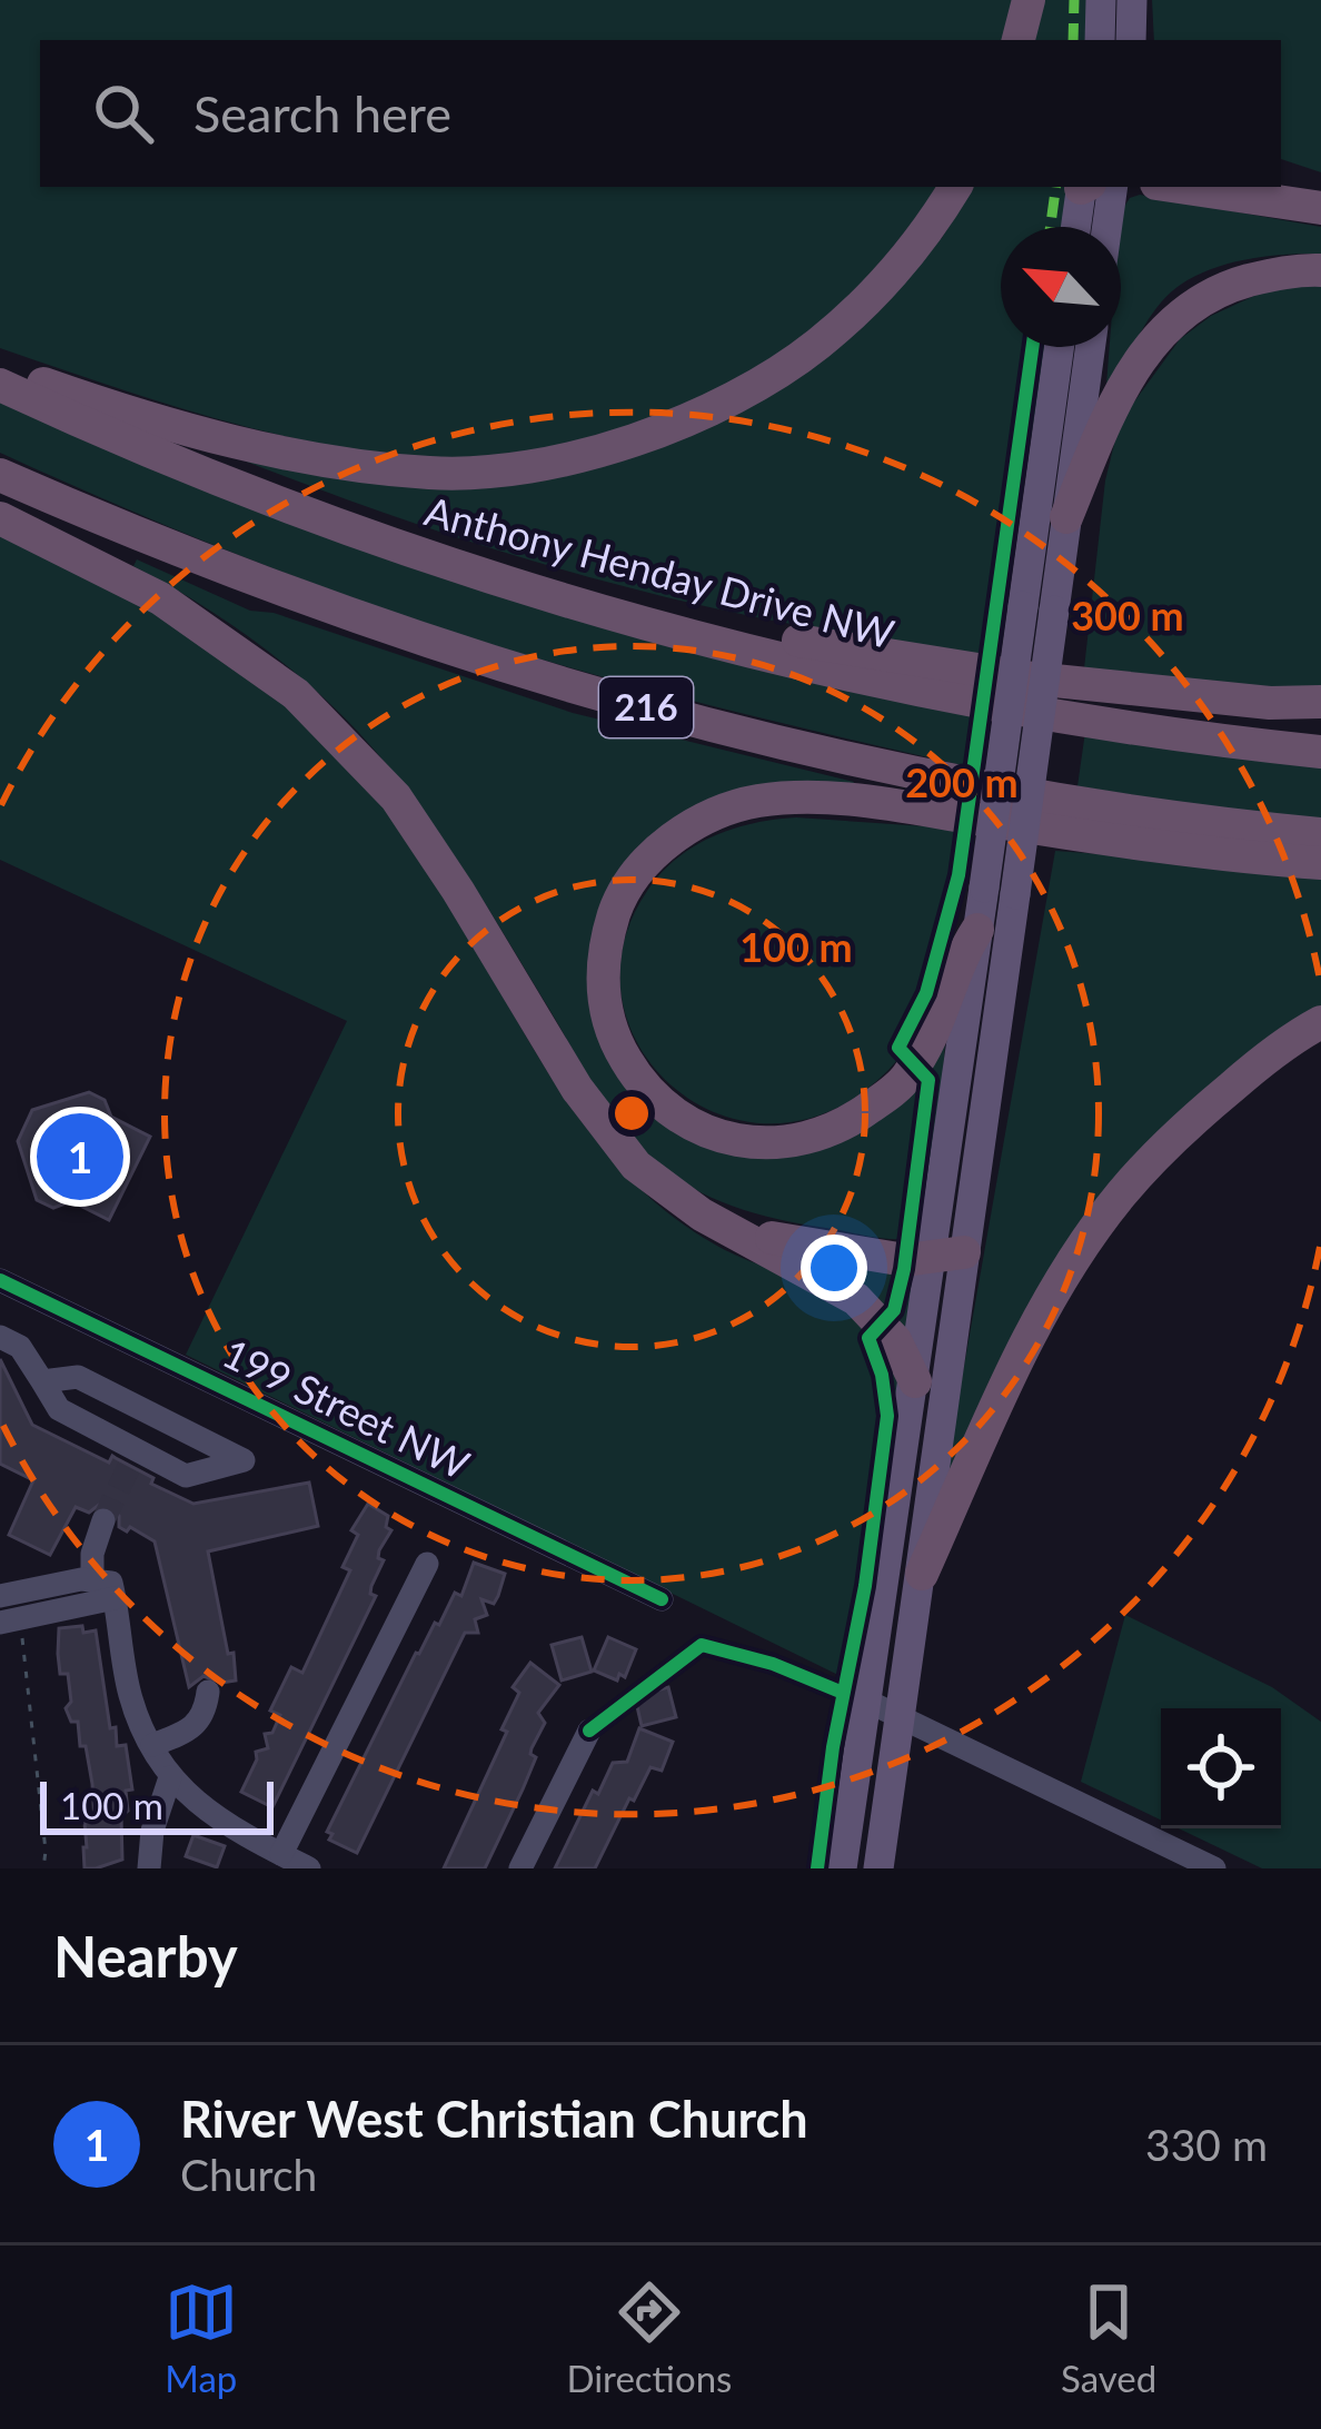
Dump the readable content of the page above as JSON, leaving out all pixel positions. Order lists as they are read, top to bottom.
{
  "streets": {
    "highway": ["Anthony Henday Drive NW", "216"],
    "street": ["199 Street NW"]
  },
  "scale_bar": "100 m",
  "north": "top left",
  "page": {
    "search": "Search here",
    "pins": "1",
    "scale": "100 m",
    "heading": "Nearby",
    "list": [
      {
        "mark": "1",
        "name": "River West Christian Church",
        "note": "Church",
        "value": "330 m"
      }
    ],
    "nav": ["Map", "Directions", "Saved"]
  },
  "rings": ["300 m", "200 m", "100 m"]
}
